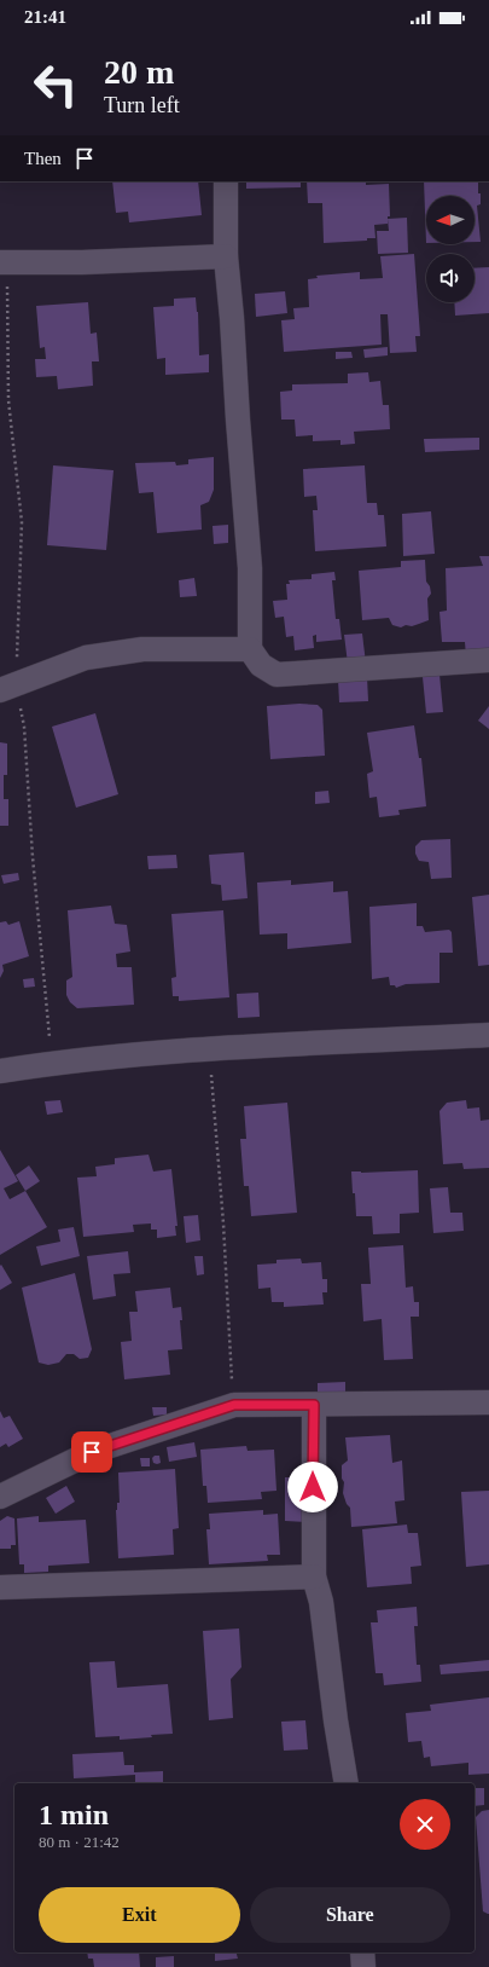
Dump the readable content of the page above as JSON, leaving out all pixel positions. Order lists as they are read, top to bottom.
{
  "north": "left",
  "page": {
    "status": "21:41",
    "turn": ["20 m", "Turn left"],
    "then": "Then",
    "heading": ["1 min", "80 m · 21:42"],
    "buttons": ["Exit", "Share"]
  }
}
